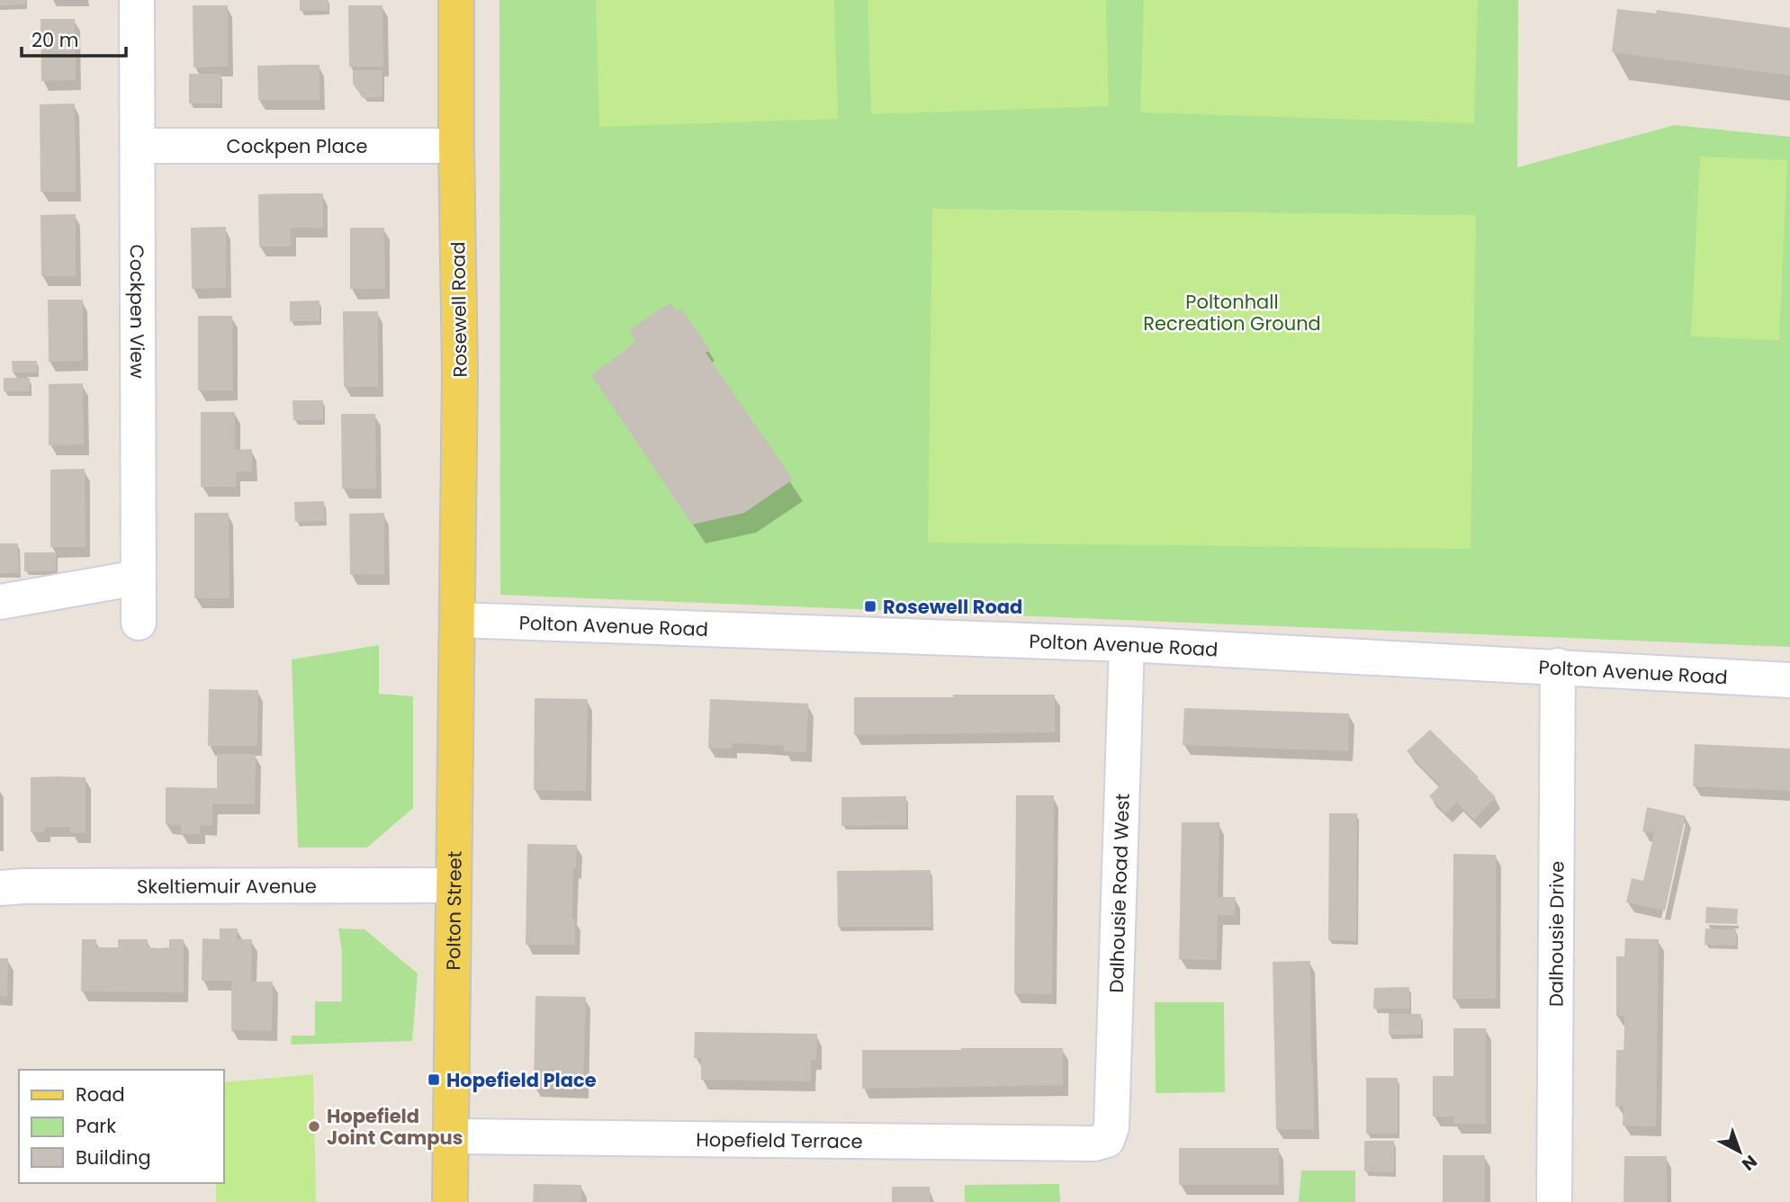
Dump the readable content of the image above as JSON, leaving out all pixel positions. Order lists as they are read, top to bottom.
{
  "streets": {
    "main road": ["Rosewell Road", "Polton Street"],
    "street": [
      "Cockpen Place",
      "Cockpen View",
      "Polton Avenue Road",
      "Skeltiemuir Avenue",
      "Dalhousie Road West",
      "Dalhousie Drive",
      "Hopefield Terrace"
    ]
  },
  "crossings": [
    ["Cockpen Place", "Rosewell Road"],
    ["Cockpen Place", "Cockpen View"],
    ["Rosewell Road", "Polton Avenue Road"],
    ["Rosewell Road", "Polton Street"],
    ["Polton Avenue Road", "Dalhousie Road West"],
    ["Polton Avenue Road", "Polton Street"],
    ["Polton Avenue Road", "Dalhousie Drive"],
    ["Skeltiemuir Avenue", "Polton Street"],
    ["Dalhousie Road West", "Hopefield Terrace"],
    ["Polton Street", "Hopefield Terrace"]
  ],
  "parks": ["Poltonhall Recreation Ground"],
  "places": {
    "transit": ["Rosewell Road", "Hopefield Place"],
    "other": ["Hopefield Joint Campus"]
  },
  "legend": ["Road", "Park", "Building"],
  "scale_bar": "20 m",
  "north": "bottom right"
}
